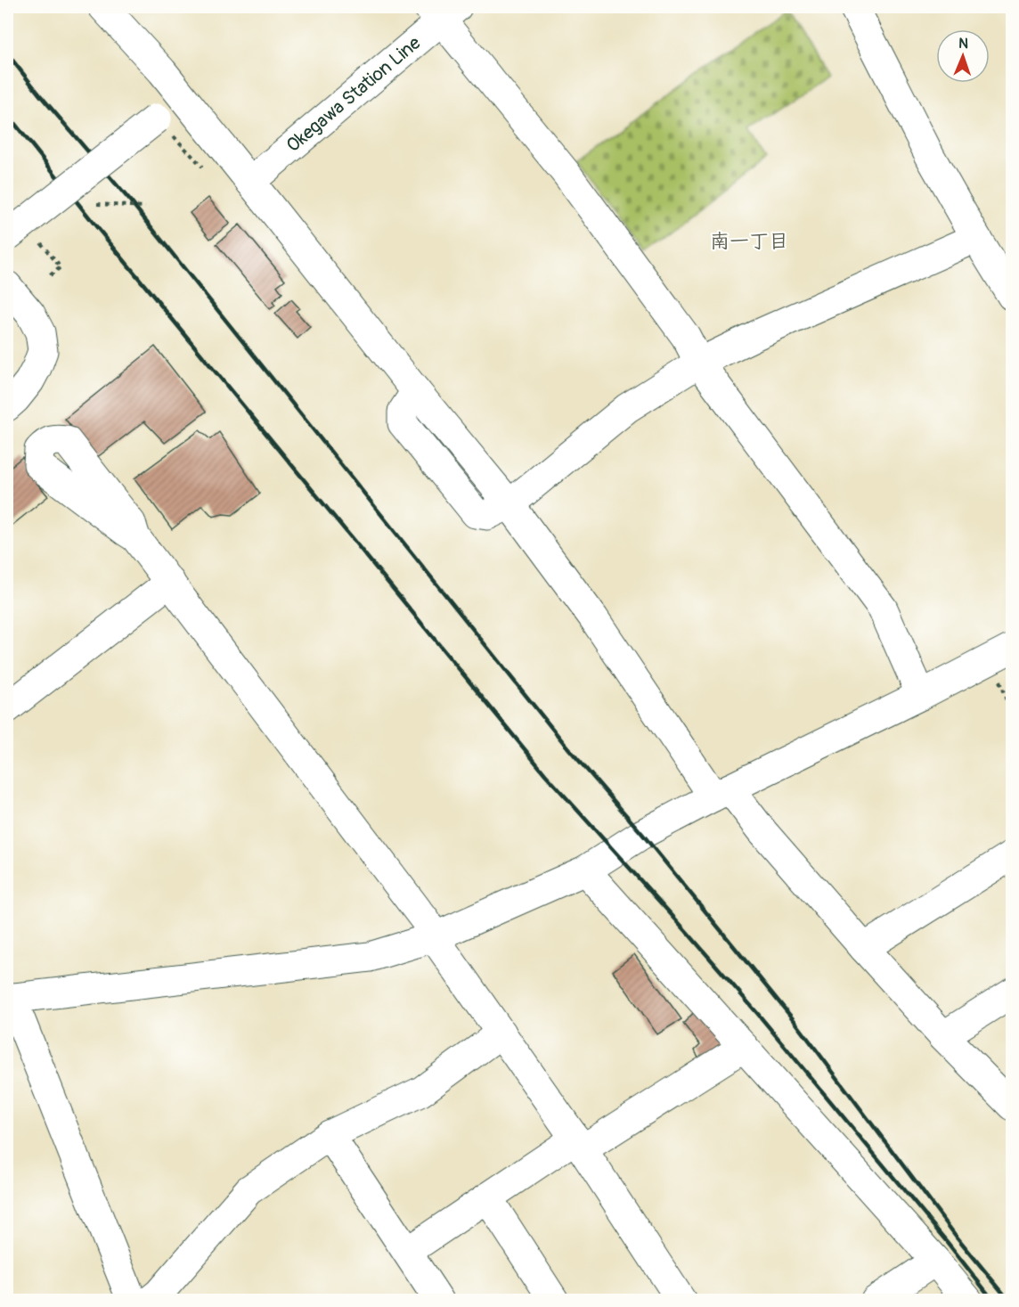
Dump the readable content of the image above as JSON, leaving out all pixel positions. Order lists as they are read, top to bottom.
{
  "streets": {
    "street": ["Okegawa Station Line"]
  },
  "districts": ["南一丁目"],
  "north": "top"
}
